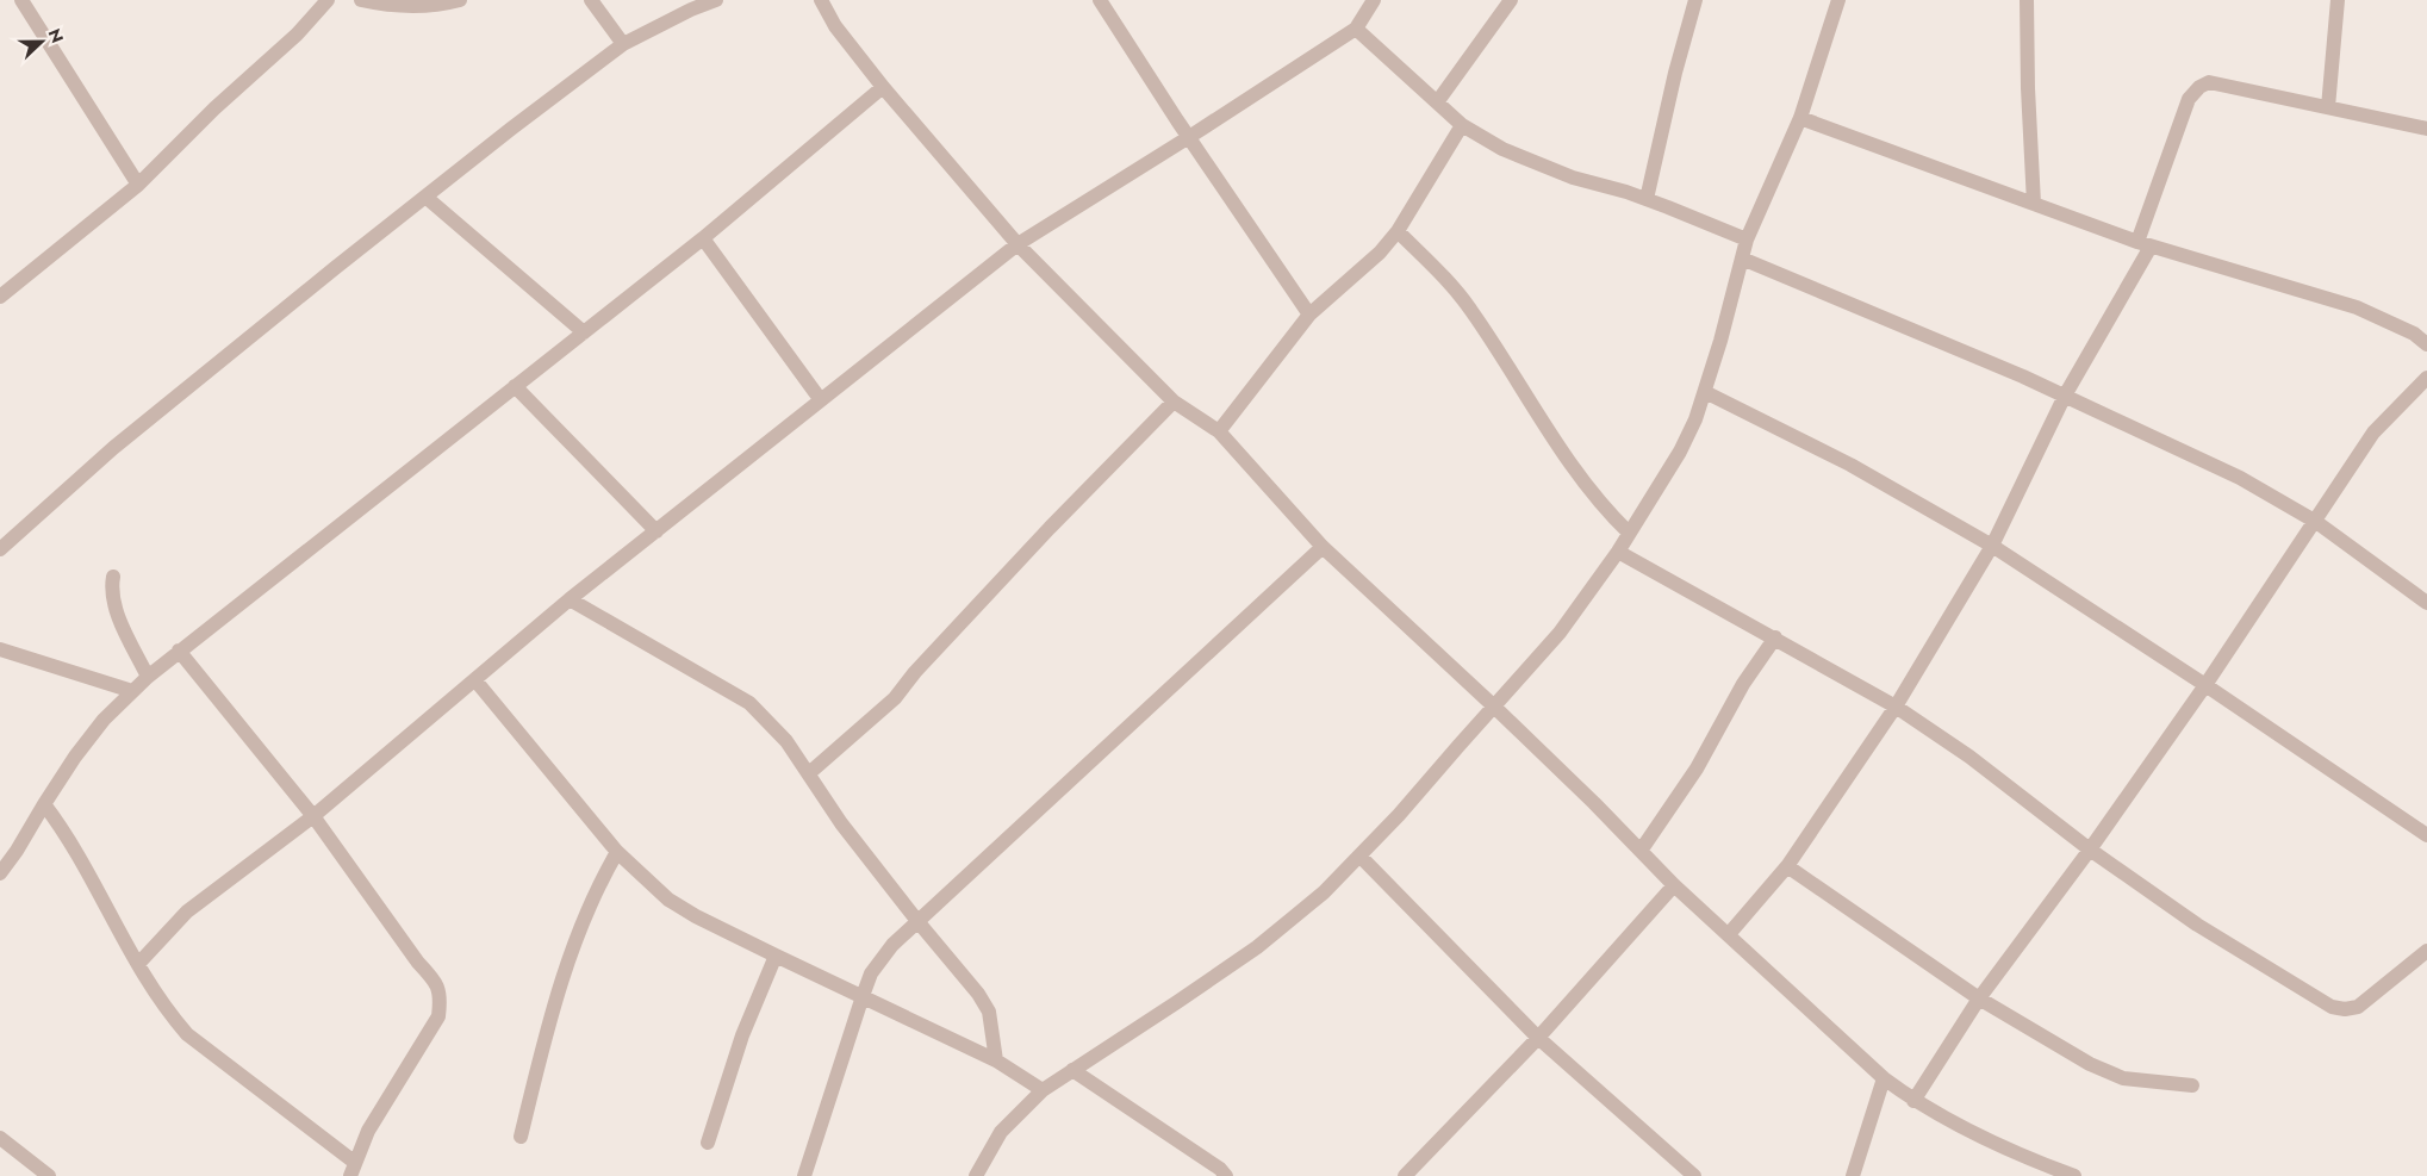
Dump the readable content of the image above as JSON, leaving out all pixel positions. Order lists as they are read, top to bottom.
{
  "north": "right"
}
